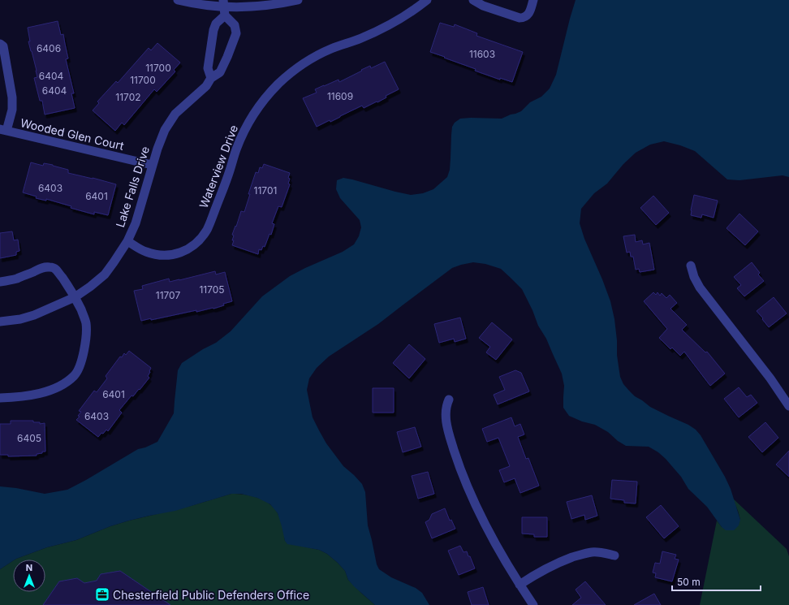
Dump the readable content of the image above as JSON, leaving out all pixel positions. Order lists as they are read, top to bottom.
{
  "streets": {
    "street": ["Wooded Glen Court", "Waterview Drive", "Lake Falls Drive"]
  },
  "crossings": [
    ["Wooded Glen Court", "Lake Falls Drive"],
    ["Waterview Drive", "Lake Falls Drive"]
  ],
  "places": {
    "office": ["Chesterfield Public Defenders Office"]
  },
  "house_numbers": [
    "6406",
    "11603",
    "11700",
    "6404",
    "11700",
    "6404",
    "11609",
    "11702",
    "6403",
    "11701",
    "6401",
    "11705",
    "11707",
    "6401",
    "6403",
    "6405"
  ],
  "scale_bar": "50 m",
  "north": "top"
}
